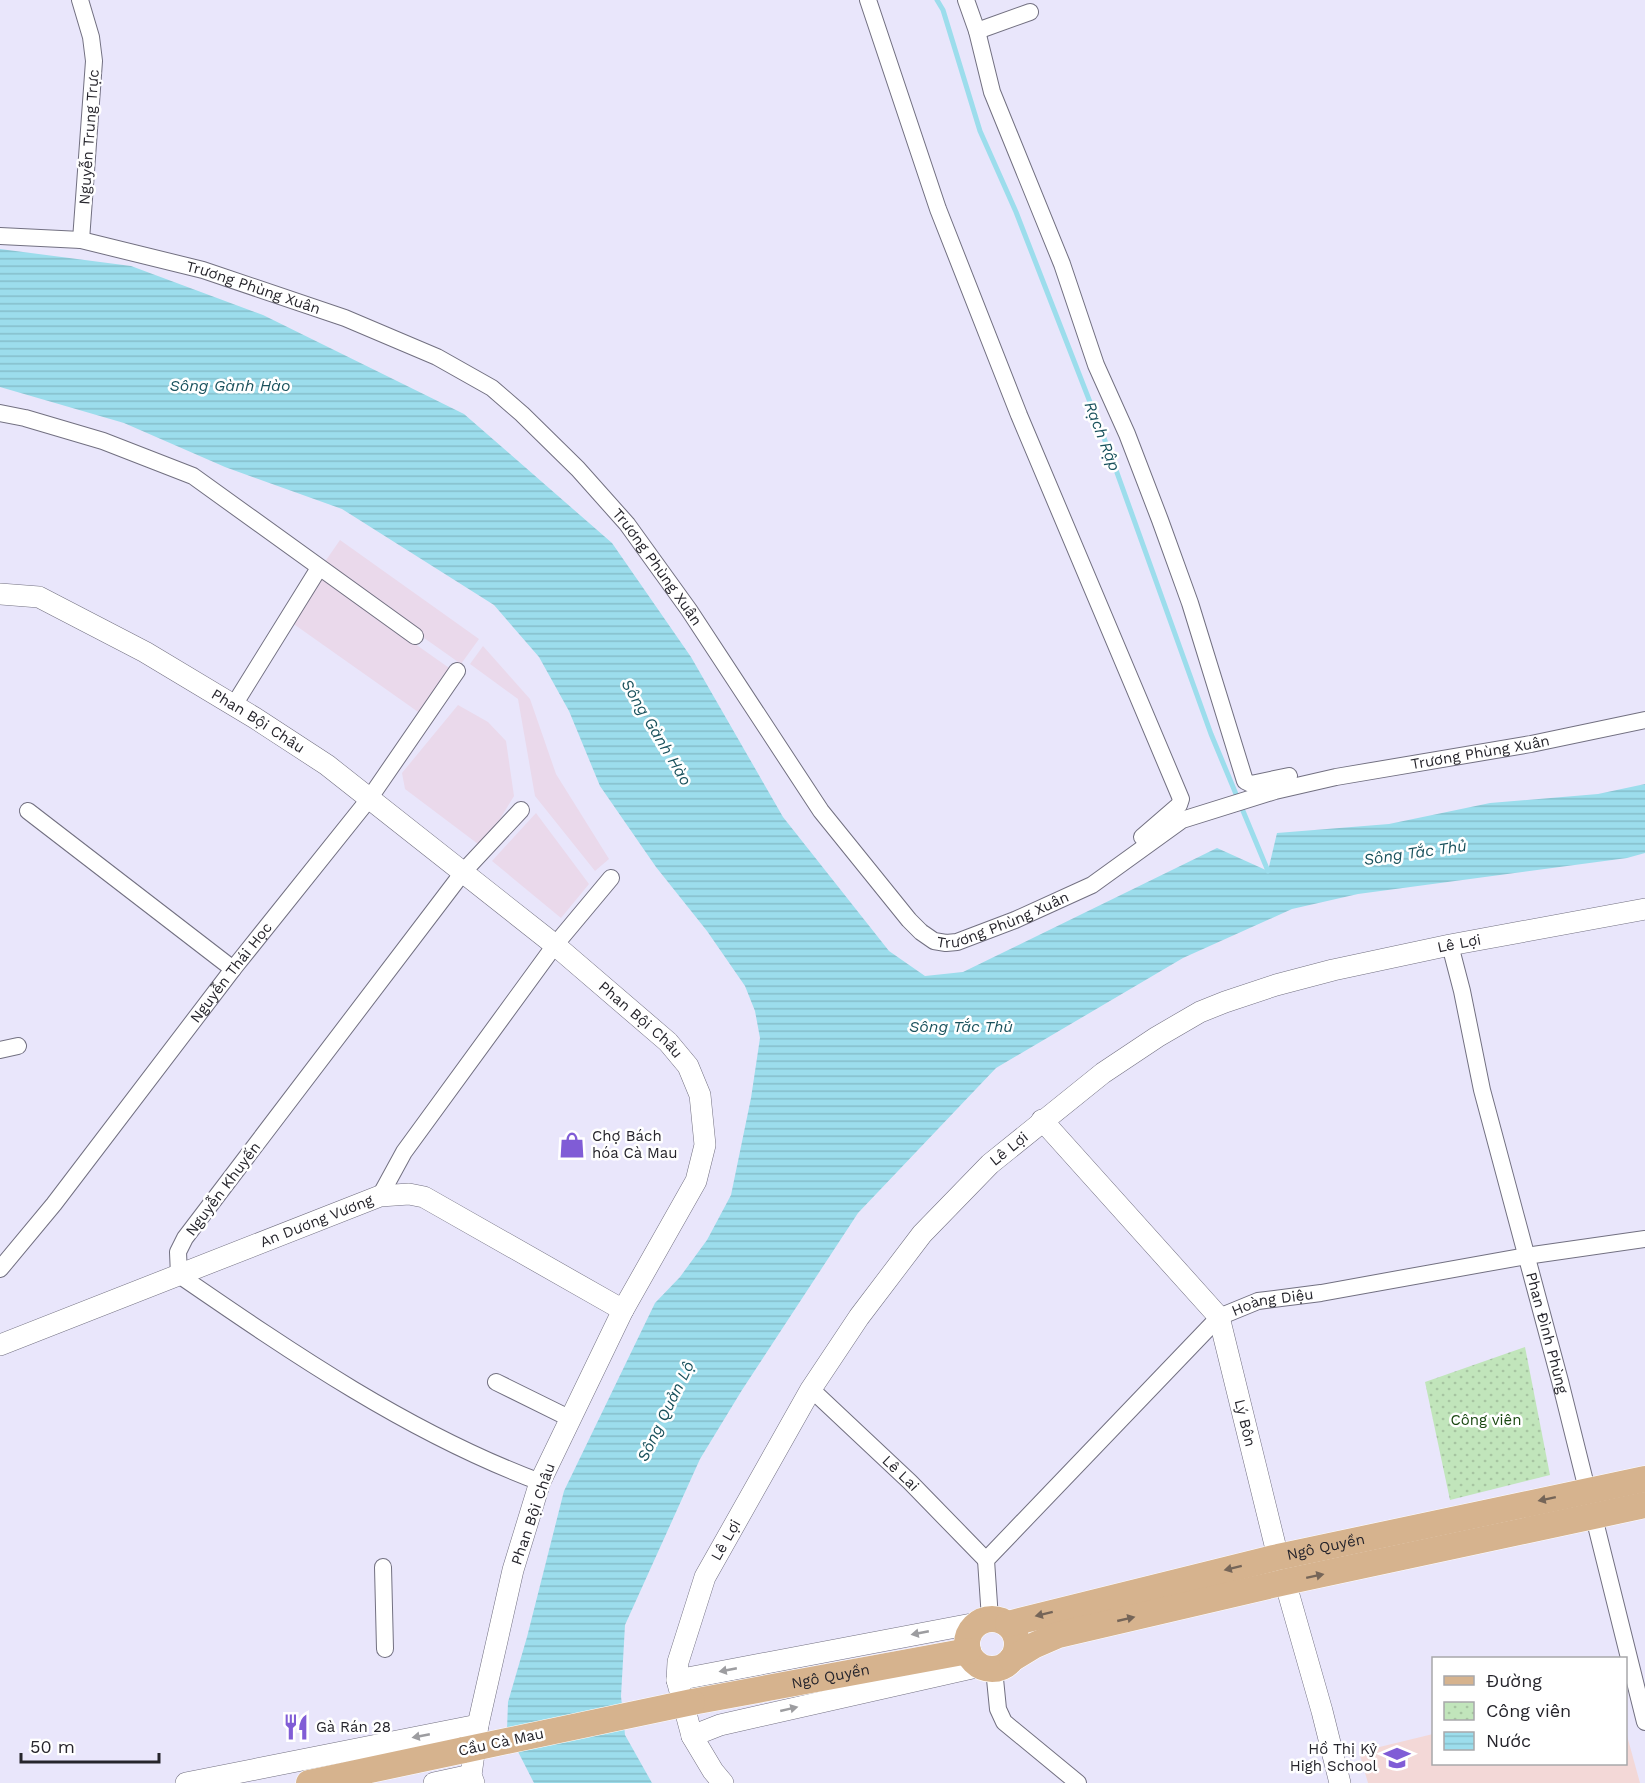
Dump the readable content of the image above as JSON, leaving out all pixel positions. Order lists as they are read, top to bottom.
{
  "streets": {
    "main road": ["Ngô Quyền", "Cầu Cà Mau"],
    "street": [
      "Nguyễn Trung Trực",
      "Trương Phùng Xuân",
      "Phan Bội Châu",
      "Lê Lợi",
      "Nguyễn Thái Học",
      "Nguyễn Khuyến",
      "An Dương Vương",
      "Hoàng Diệu",
      "Phan Đình Phùng",
      "Lý Bôn",
      "Lê Lai"
    ]
  },
  "crossings": [
    ["Nguyễn Trung Trực", "Trương Phùng Xuân"],
    ["Phan Bội Châu", "Nguyễn Thái Học"],
    ["Phan Bội Châu", "Nguyễn Khuyến"],
    ["Phan Bội Châu", "An Dương Vương"],
    ["Lê Lợi", "Phan Đình Phùng"],
    ["Lê Lợi", "Lý Bôn"],
    ["Lê Lợi", "Lê Lai"],
    ["Nguyễn Khuyến", "An Dương Vương"],
    ["Hoàng Diệu", "Phan Đình Phùng"],
    ["Hoàng Diệu", "Lý Bôn"],
    ["Hoàng Diệu", "Lê Lai"],
    ["Phan Đình Phùng", "Ngô Quyền"],
    ["Lý Bôn", "Ngô Quyền"],
    ["Ngô Quyền", "Cầu Cà Mau"]
  ],
  "water": [
    "Sông Gành Hào",
    "Rạch Rập",
    "Sông Tắc Thủ",
    "Sông Quản Lộ"
  ],
  "parks": ["Công viên"],
  "places": {
    "shop": ["Chợ Bách hóa Cà Mau"],
    "restaurant": ["Gà Rán 28"],
    "school or university": ["Hồ Thị Kỷ High School"]
  },
  "legend": ["Đường", "Công viên", "Nước"],
  "scale_bar": "50 m"
}
